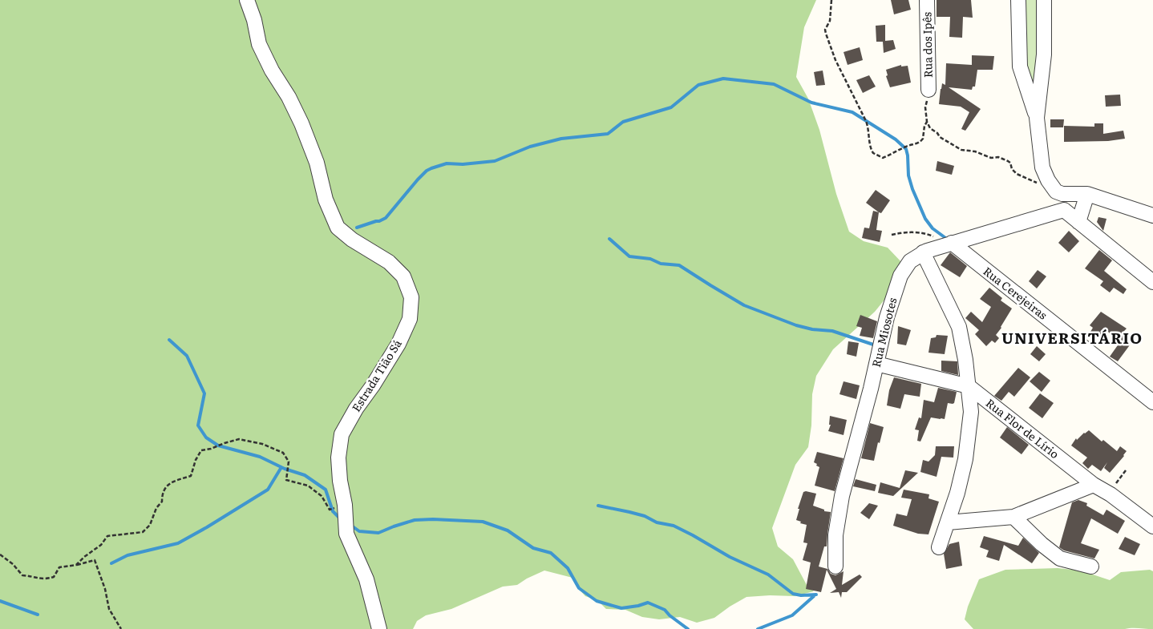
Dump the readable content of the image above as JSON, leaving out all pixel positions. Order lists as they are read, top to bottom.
{
  "streets": {
    "street": [
      "Rua dos Ipês",
      "Rua Cerejeiras",
      "Rua Miosotes",
      "Estrada Tião Sá",
      "Rua Flor de Lírio"
    ]
  },
  "crossings": [
    ["Rua Cerejeiras", "Rua Miosotes"],
    ["Rua Miosotes", "Rua Flor de Lírio"]
  ],
  "districts": ["UNIVERSITÁRIO"]
}
